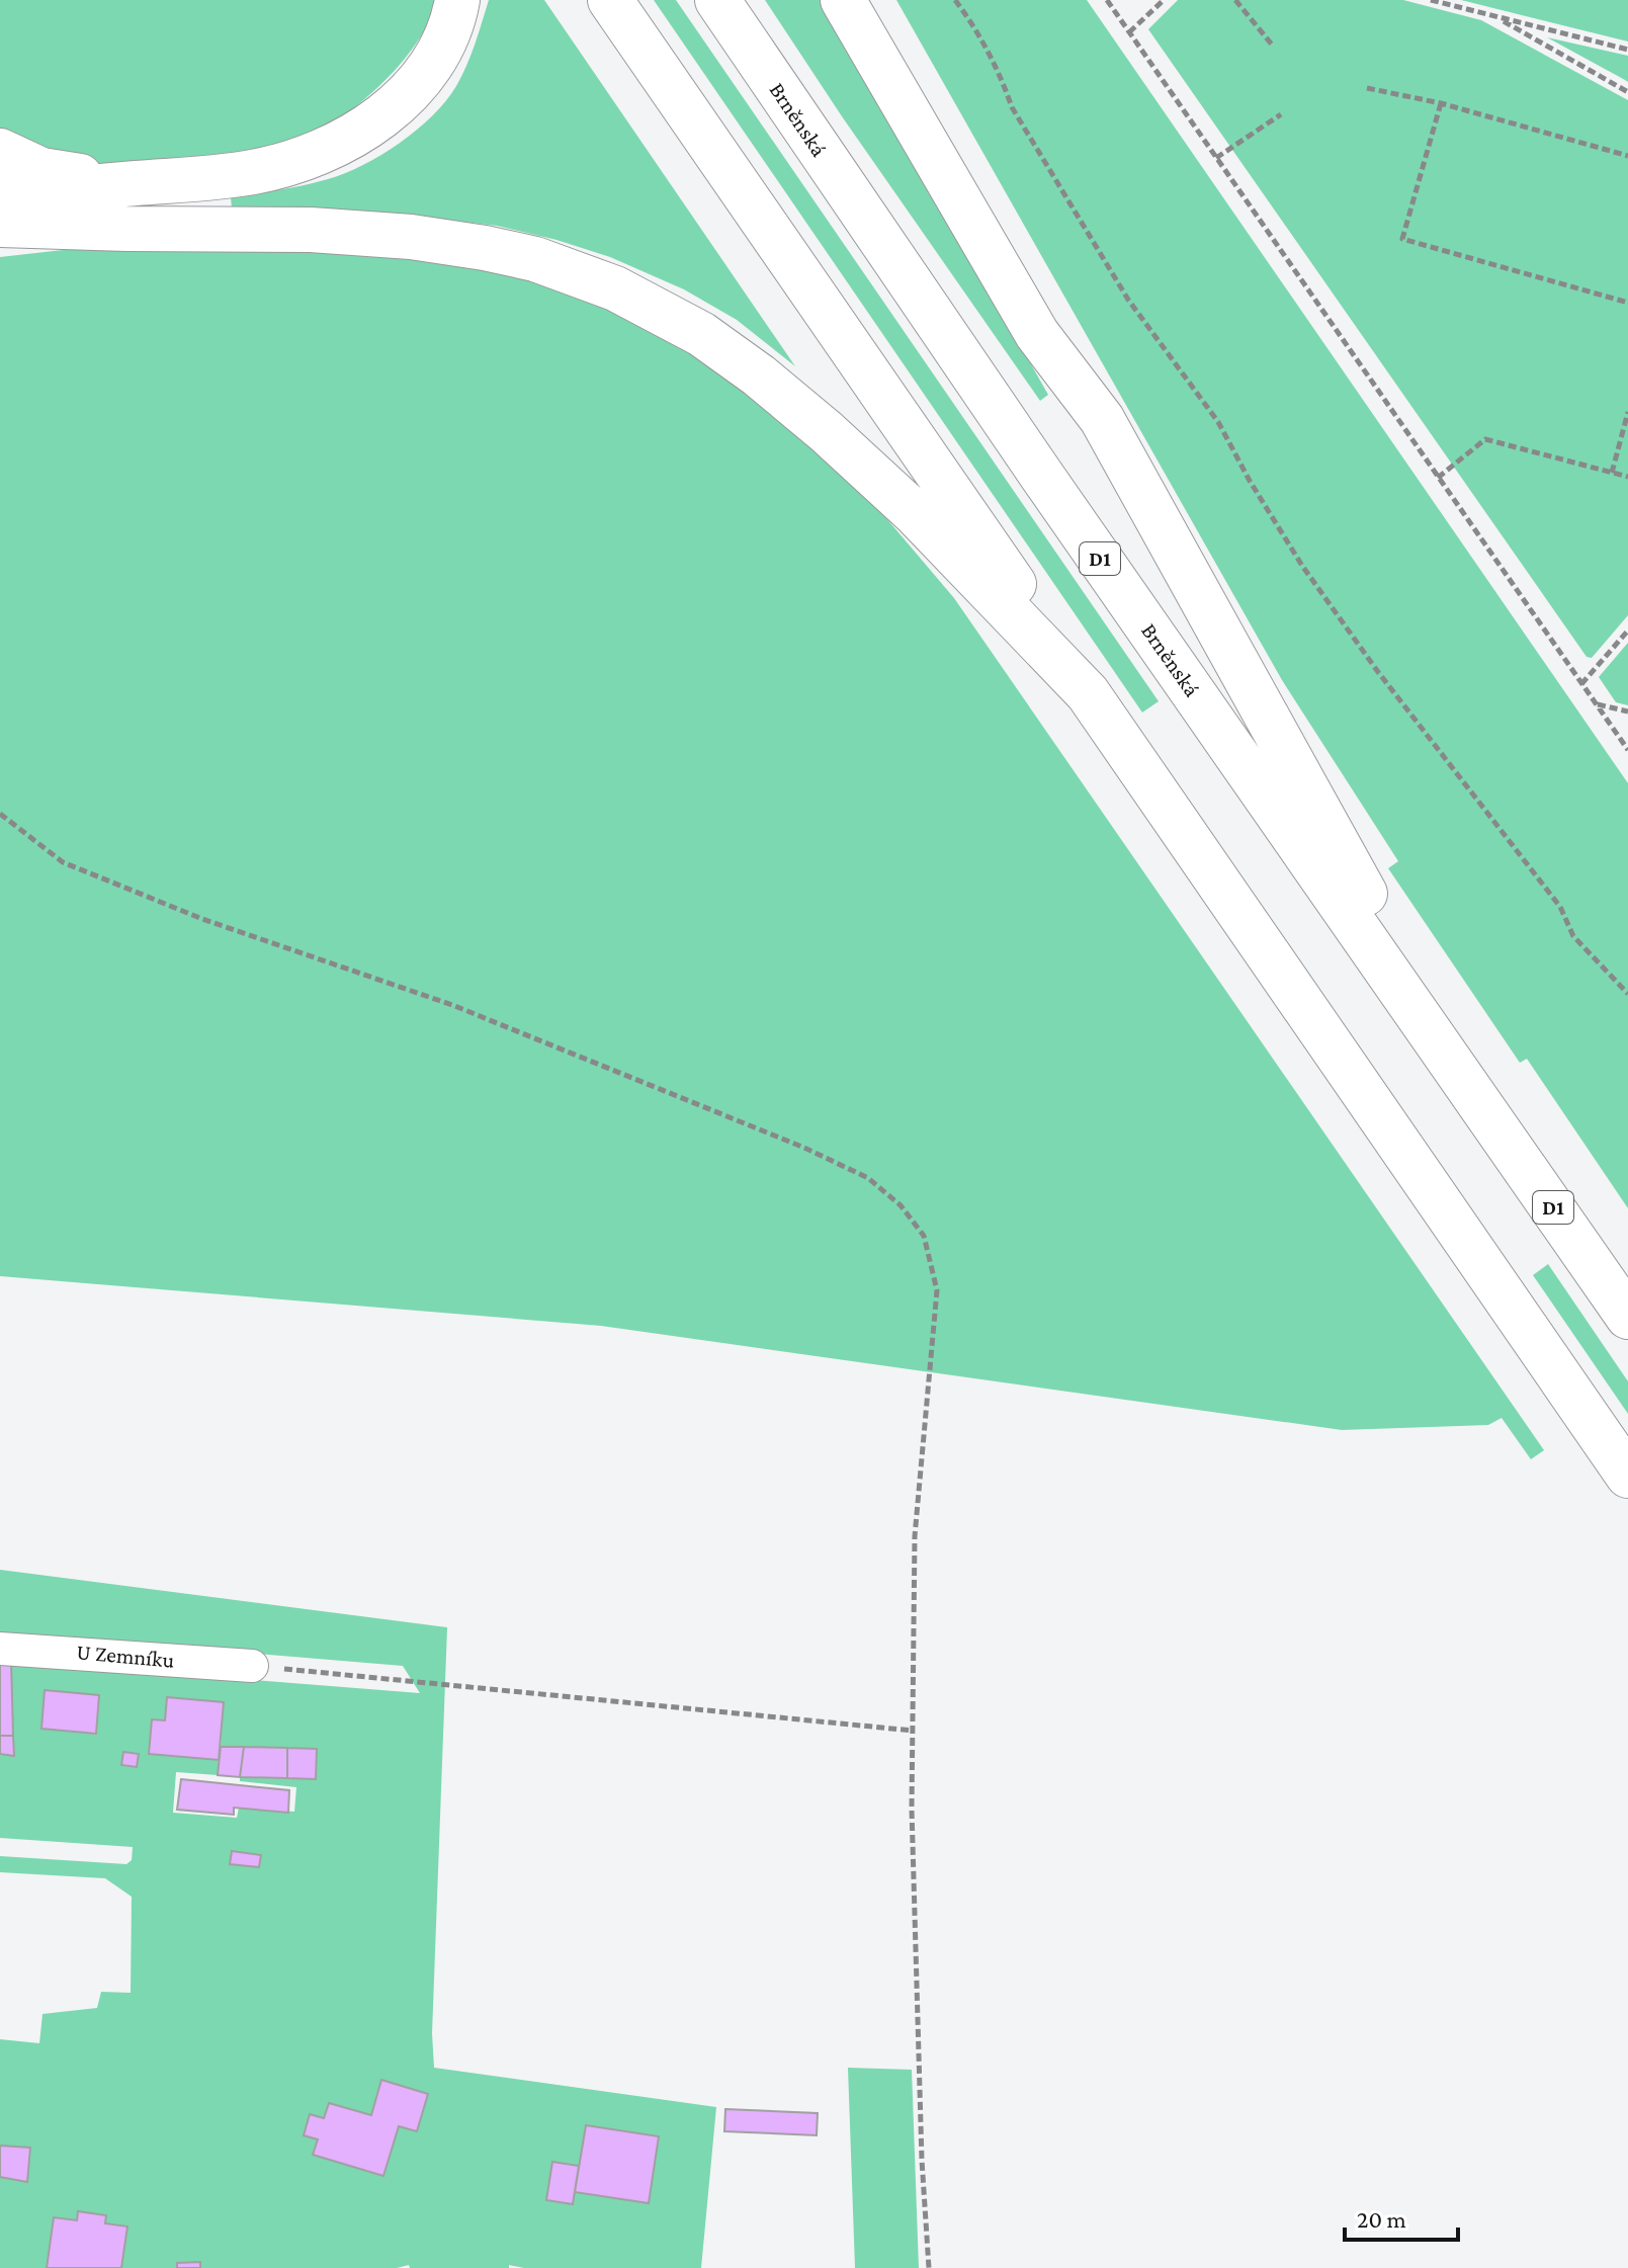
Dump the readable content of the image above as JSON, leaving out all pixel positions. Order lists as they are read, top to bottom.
{
  "streets": {
    "highway": ["Brněnská", "D1"],
    "street": ["U Zemníku"]
  },
  "scale_bar": "20 m"
}
